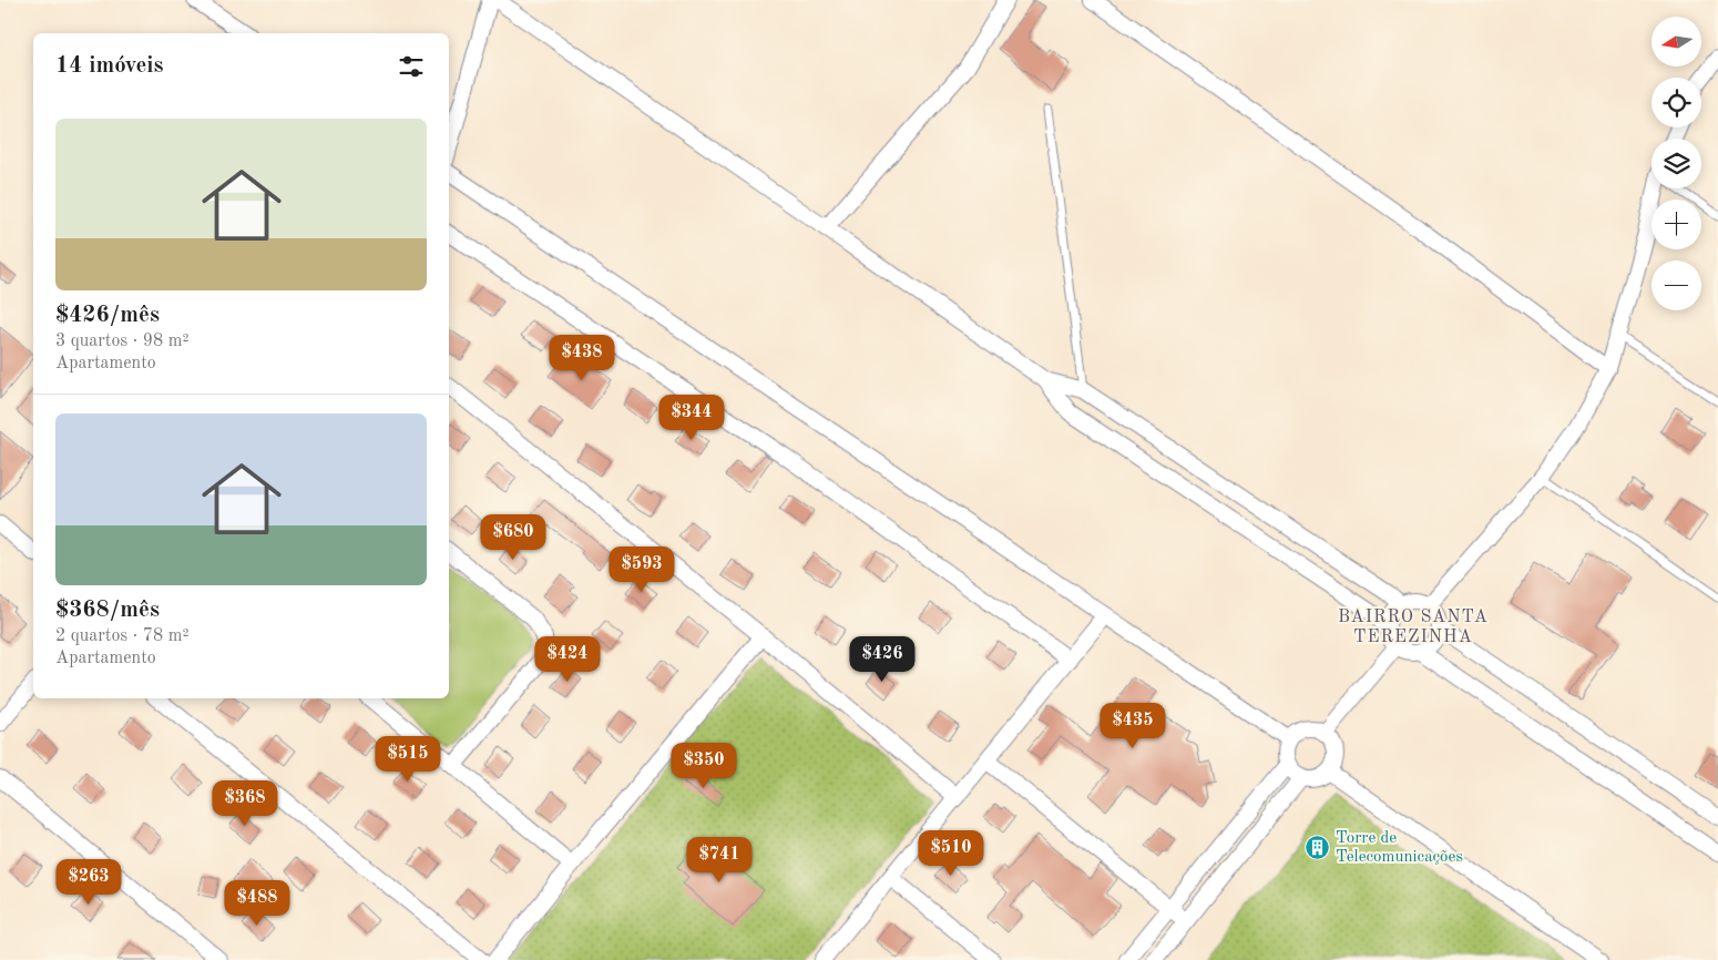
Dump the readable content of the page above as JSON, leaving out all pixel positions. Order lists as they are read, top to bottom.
{
  "districts": ["BAIRRO SANTA TEREZINHA"],
  "places": {
    "building": ["Torre de Telecomunicações"]
  },
  "north": "left",
  "page": {
    "map_buttons": ["+", "−"],
    "heading": "14 imóveis",
    "list": [
      {
        "name": "$426/mês",
        "note": "3 quartos · 98 m² · Apartamento"
      },
      {
        "name": "$368/mês",
        "note": "2 quartos · 78 m² · Apartamento"
      }
    ],
    "price": [
      "$438",
      "$344",
      "$680",
      "$593",
      "$424",
      "$426",
      "$435",
      "$515",
      "$350",
      "$368",
      "$510",
      "$741",
      "$263",
      "$488"
    ]
  }
}
